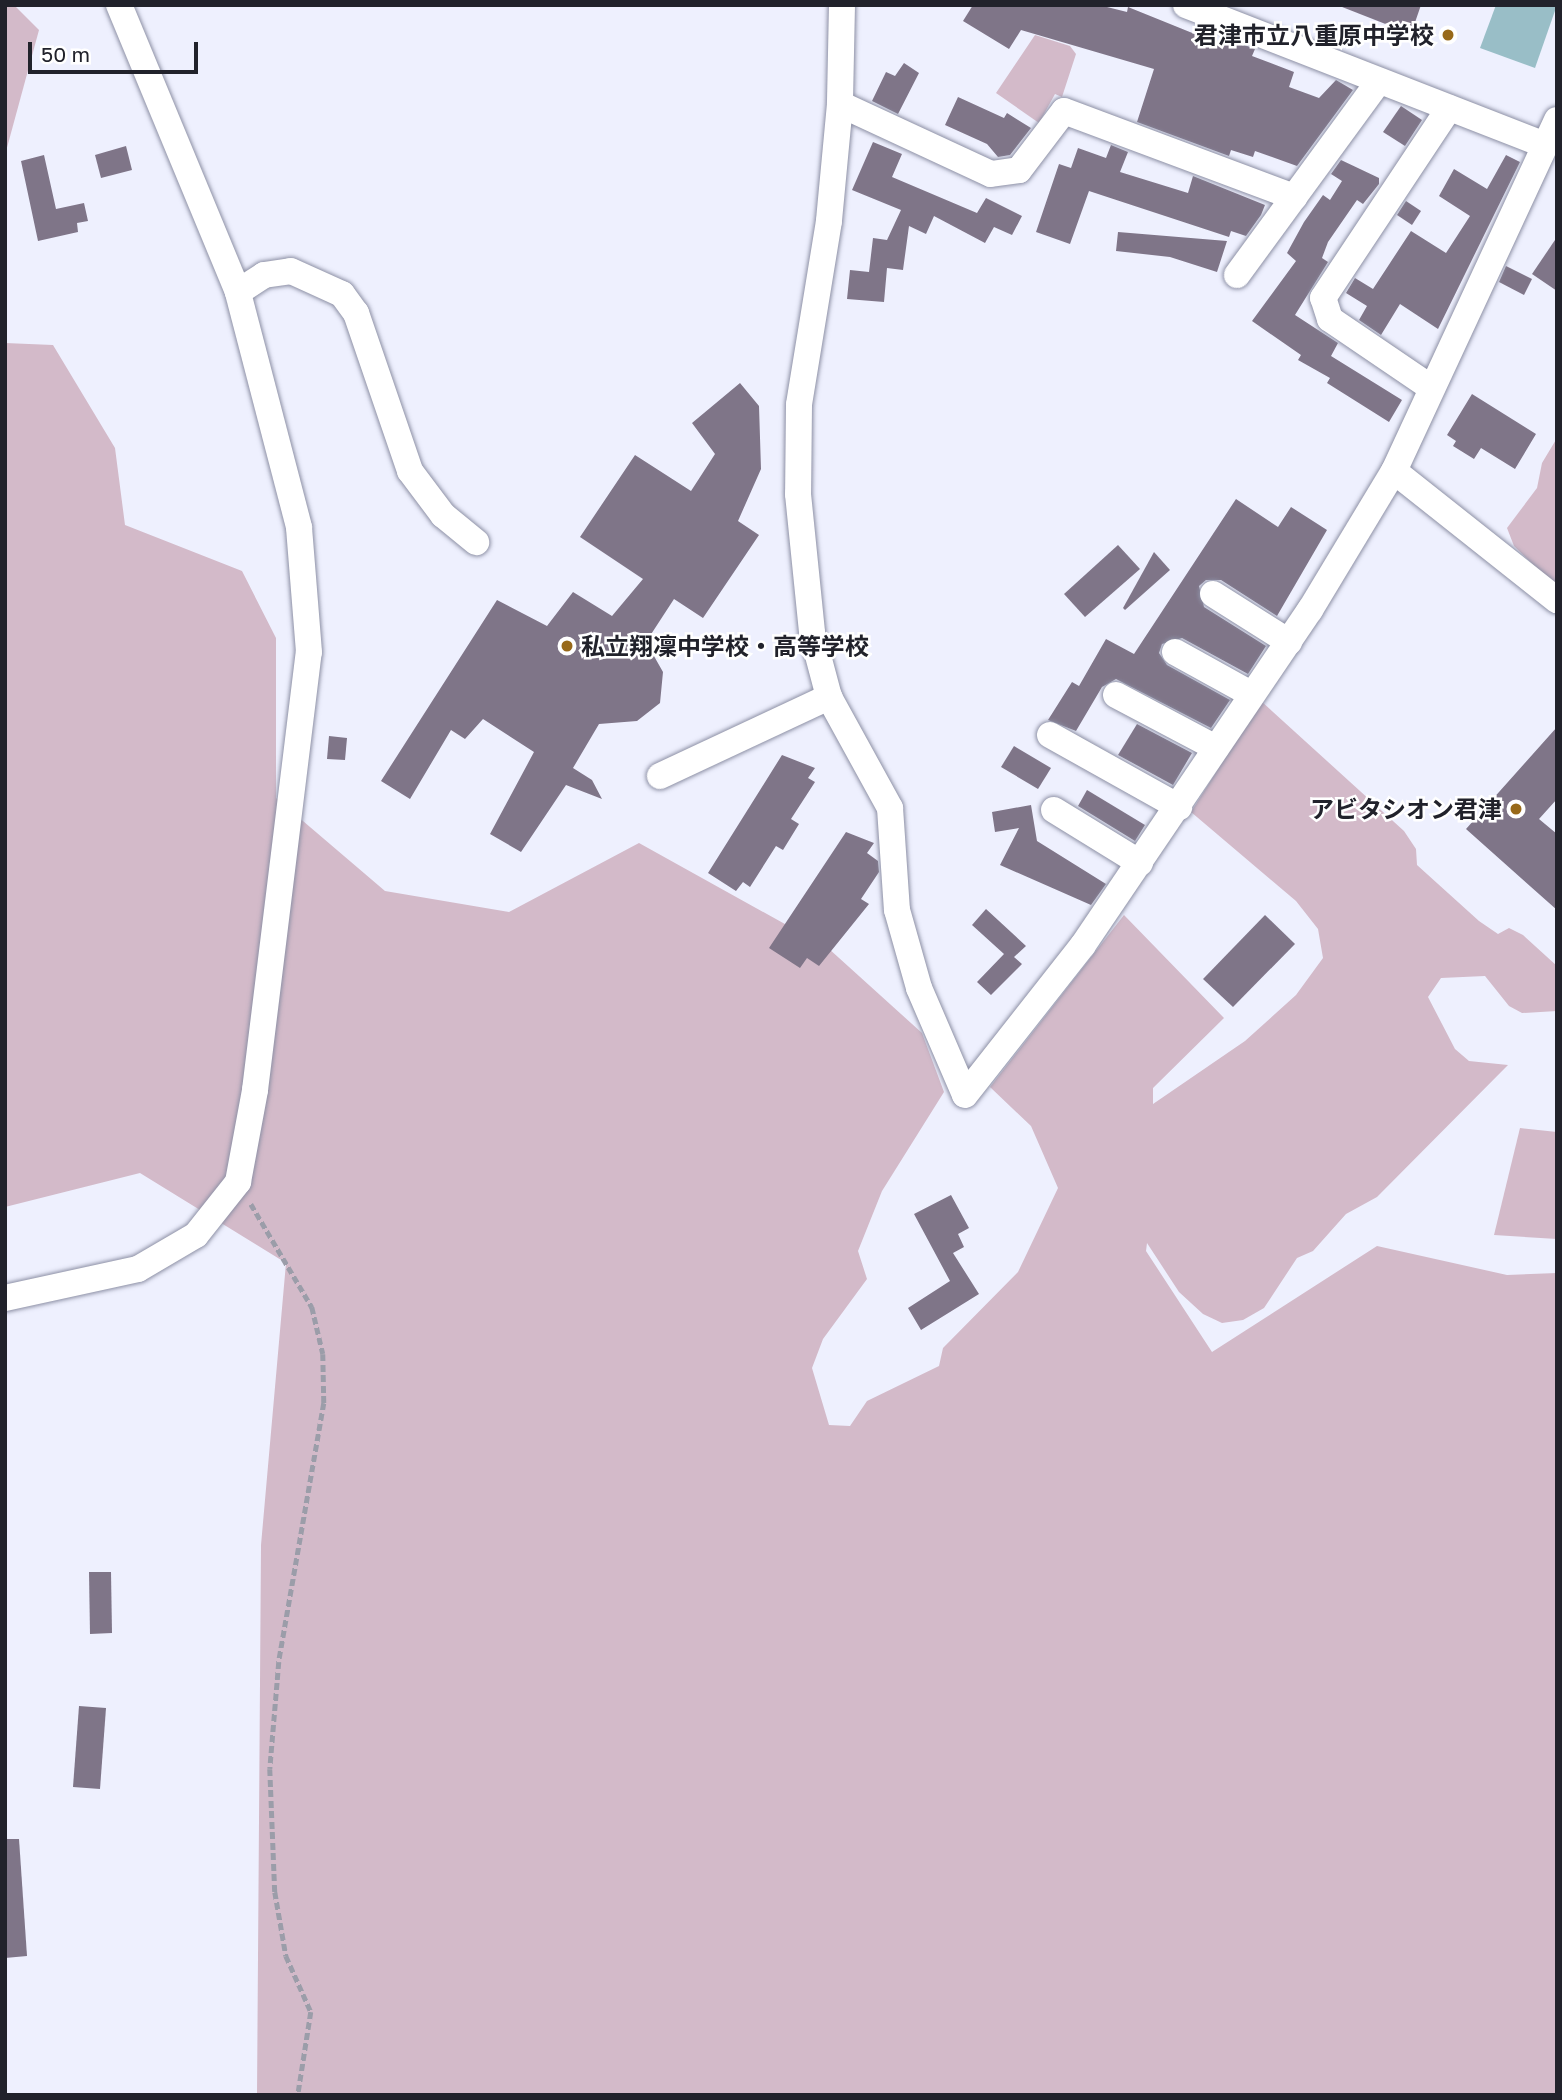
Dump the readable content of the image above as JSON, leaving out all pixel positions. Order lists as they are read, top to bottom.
{
  "places": ["君津市立八重原中学校", "私立翔凜中学校・高等学校", "アビタシオン君津"],
  "scale_bar": "50 m"
}
